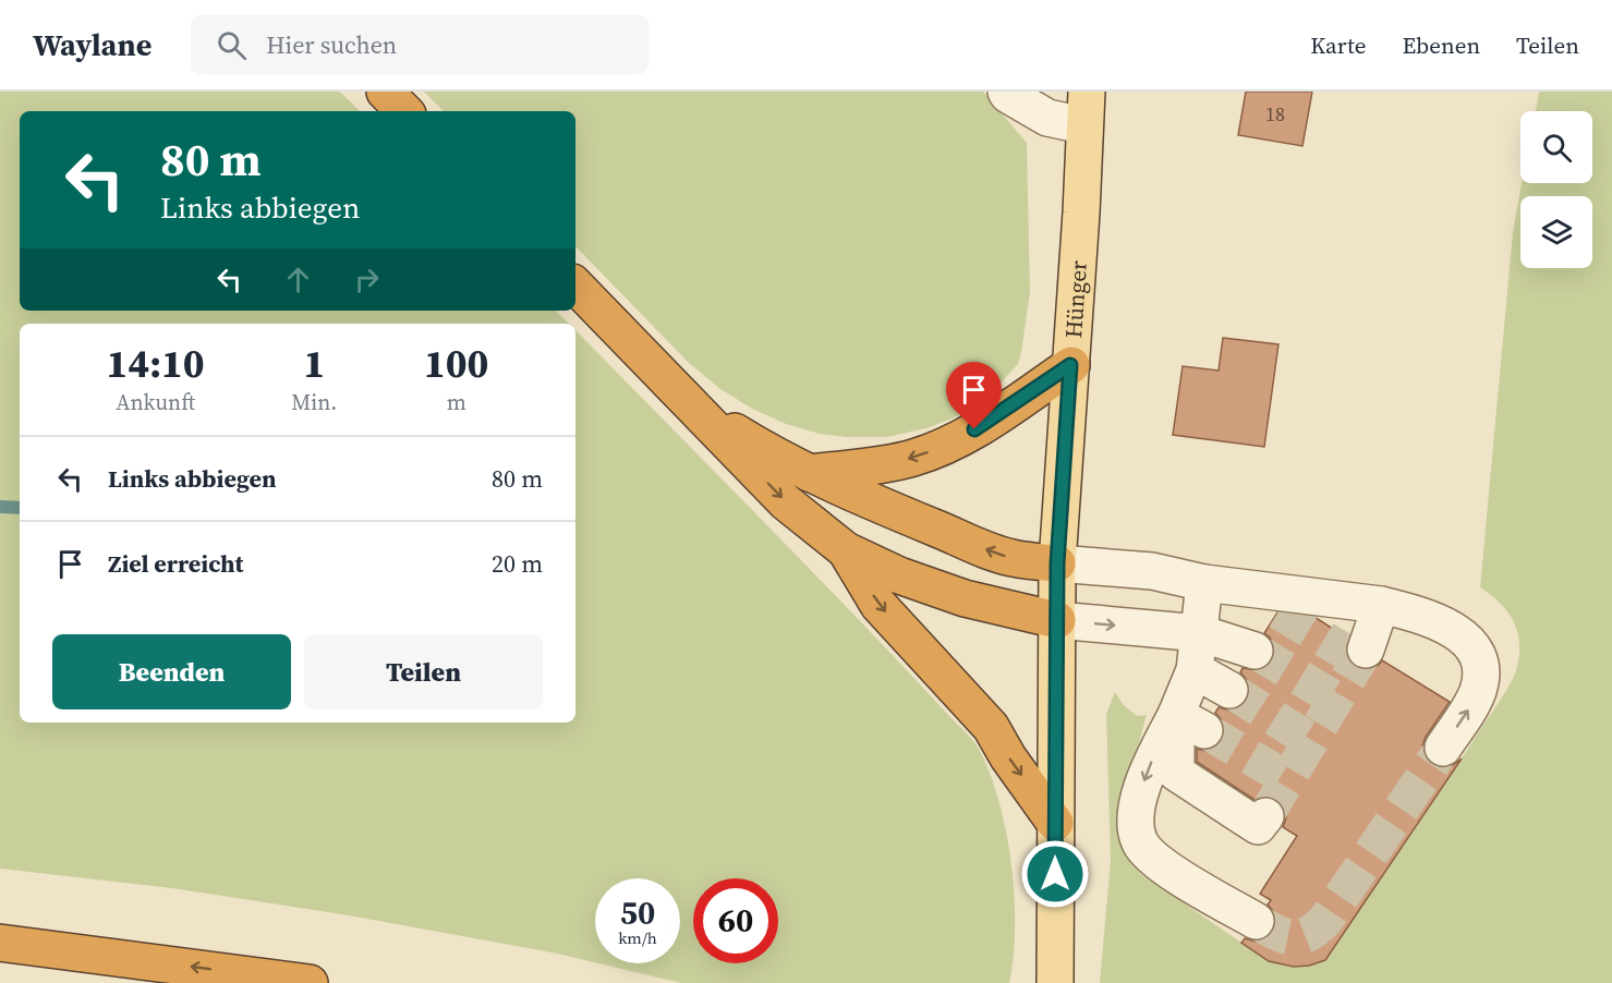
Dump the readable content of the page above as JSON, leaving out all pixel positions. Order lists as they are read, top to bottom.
{
  "streets": {
    "main road": ["Hünger"]
  },
  "house_numbers": ["18"],
  "page": {
    "header": "Waylane",
    "search": "Hier suchen",
    "nav": ["Karte", "Ebenen", "Teilen"],
    "turn": ["80 m", "Links abbiegen"],
    "eta": [
      "14:10",
      "Ankunft",
      "1",
      "Min.",
      "100",
      "m"
    ],
    "list": [
      {
        "name": "Links abbiegen",
        "value": "80 m"
      },
      {
        "name": "Ziel erreicht",
        "value": "20 m"
      }
    ],
    "buttons": ["Beenden", "Teilen"],
    "speed": "50 km/h",
    "limit": "60"
  }
}
